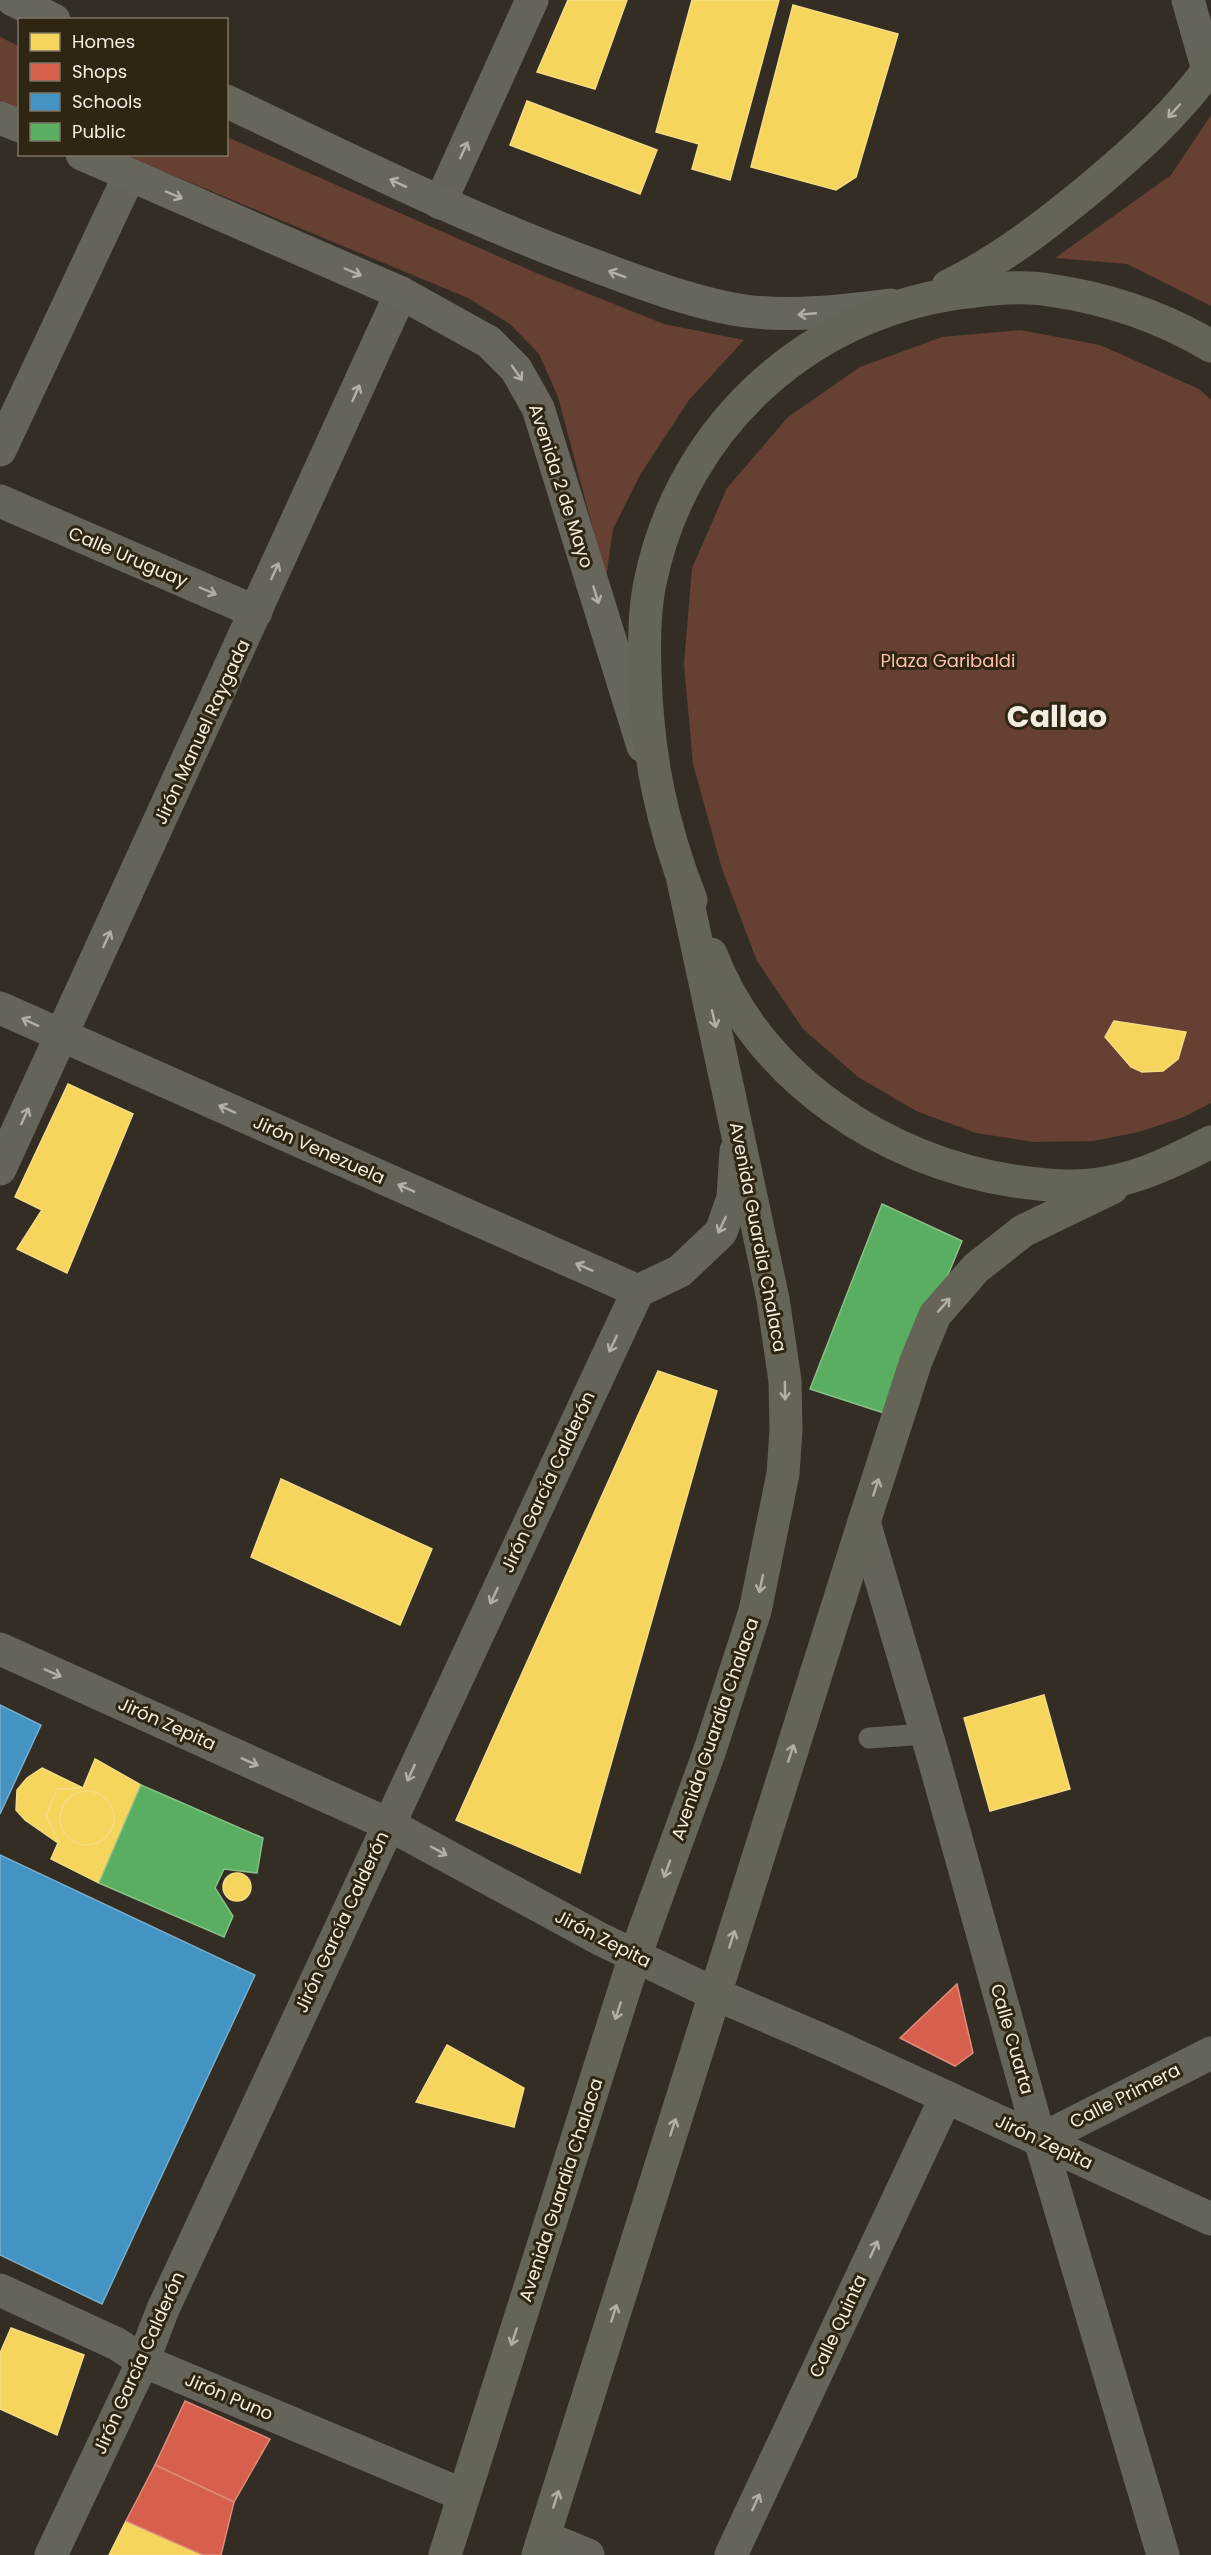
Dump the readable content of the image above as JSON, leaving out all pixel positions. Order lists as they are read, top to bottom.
{
  "streets": {
    "main road": ["Avenida 2 de Mayo", "Avenida Guardia Chalaca"],
    "street": [
      "Calle Uruguay",
      "Jirón Manuel Raygada",
      "Jirón Venezuela",
      "Jirón García Calderón",
      "Jirón Zepita",
      "Calle Cuarta",
      "Calle Primera",
      "Calle Quinta",
      "Jirón Puno"
    ]
  },
  "crossings": [
    ["Avenida 2 de Mayo", "Jirón Manuel Raygada"],
    ["Calle Uruguay", "Jirón Manuel Raygada"],
    ["Jirón Manuel Raygada", "Jirón Venezuela"],
    ["Jirón Venezuela", "Jirón García Calderón"],
    ["Avenida Guardia Chalaca", "Jirón Zepita"],
    ["Avenida Guardia Chalaca", "Jirón Puno"],
    ["Jirón García Calderón", "Jirón Zepita"],
    ["Jirón García Calderón", "Jirón Puno"],
    ["Jirón Zepita", "Calle Cuarta"],
    ["Jirón Zepita", "Calle Primera"],
    ["Jirón Zepita", "Calle Quinta"],
    ["Calle Cuarta", "Calle Primera"]
  ],
  "one_way": [
    "Avenida 2 de Mayo",
    "Calle Uruguay",
    "Jirón Manuel Raygada",
    "Jirón Venezuela",
    "Jirón García Calderón",
    "Jirón Zepita",
    "Calle Quinta"
  ],
  "districts": ["Callao"],
  "parks": ["Plaza Garibaldi"],
  "legend": [
    "Homes",
    "Shops",
    "Schools",
    "Public"
  ]
}
